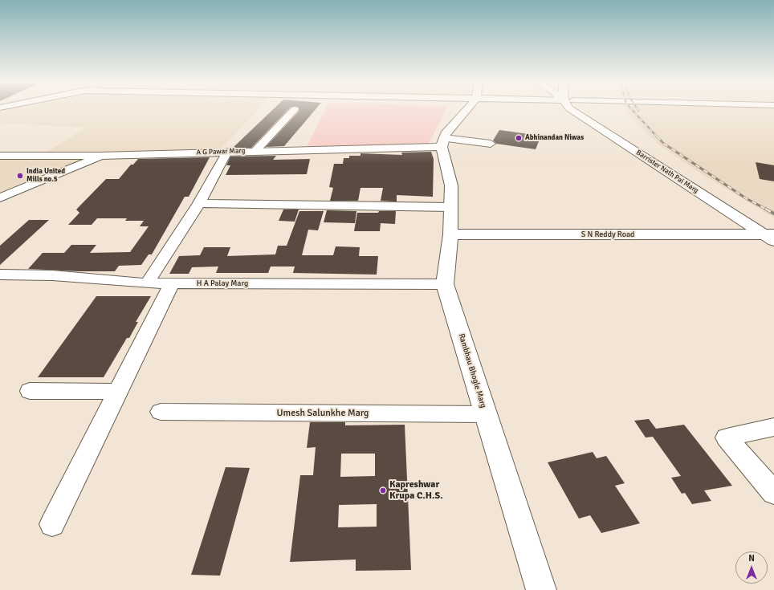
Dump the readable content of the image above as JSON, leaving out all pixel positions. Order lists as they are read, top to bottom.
{
  "streets": {
    "street": [
      "A G Pawar Marg",
      "Barrister Nath Pai Marg",
      "S N Reddy Road",
      "H A Palay Marg",
      "Rambhau Bhogle Marg",
      "Umesh Salunkhe Marg"
    ]
  },
  "crossings": [
    ["A G Pawar Marg", "Rambhau Bhogle Marg"],
    ["Barrister Nath Pai Marg", "S N Reddy Road"],
    ["S N Reddy Road", "Rambhau Bhogle Marg"],
    ["H A Palay Marg", "Rambhau Bhogle Marg"],
    ["Rambhau Bhogle Marg", "Umesh Salunkhe Marg"]
  ],
  "places": ["Abhinandan Niwas", "India United Mills no.5", "Kapreshwar Krupa C.H.S."],
  "north": "top"
}
